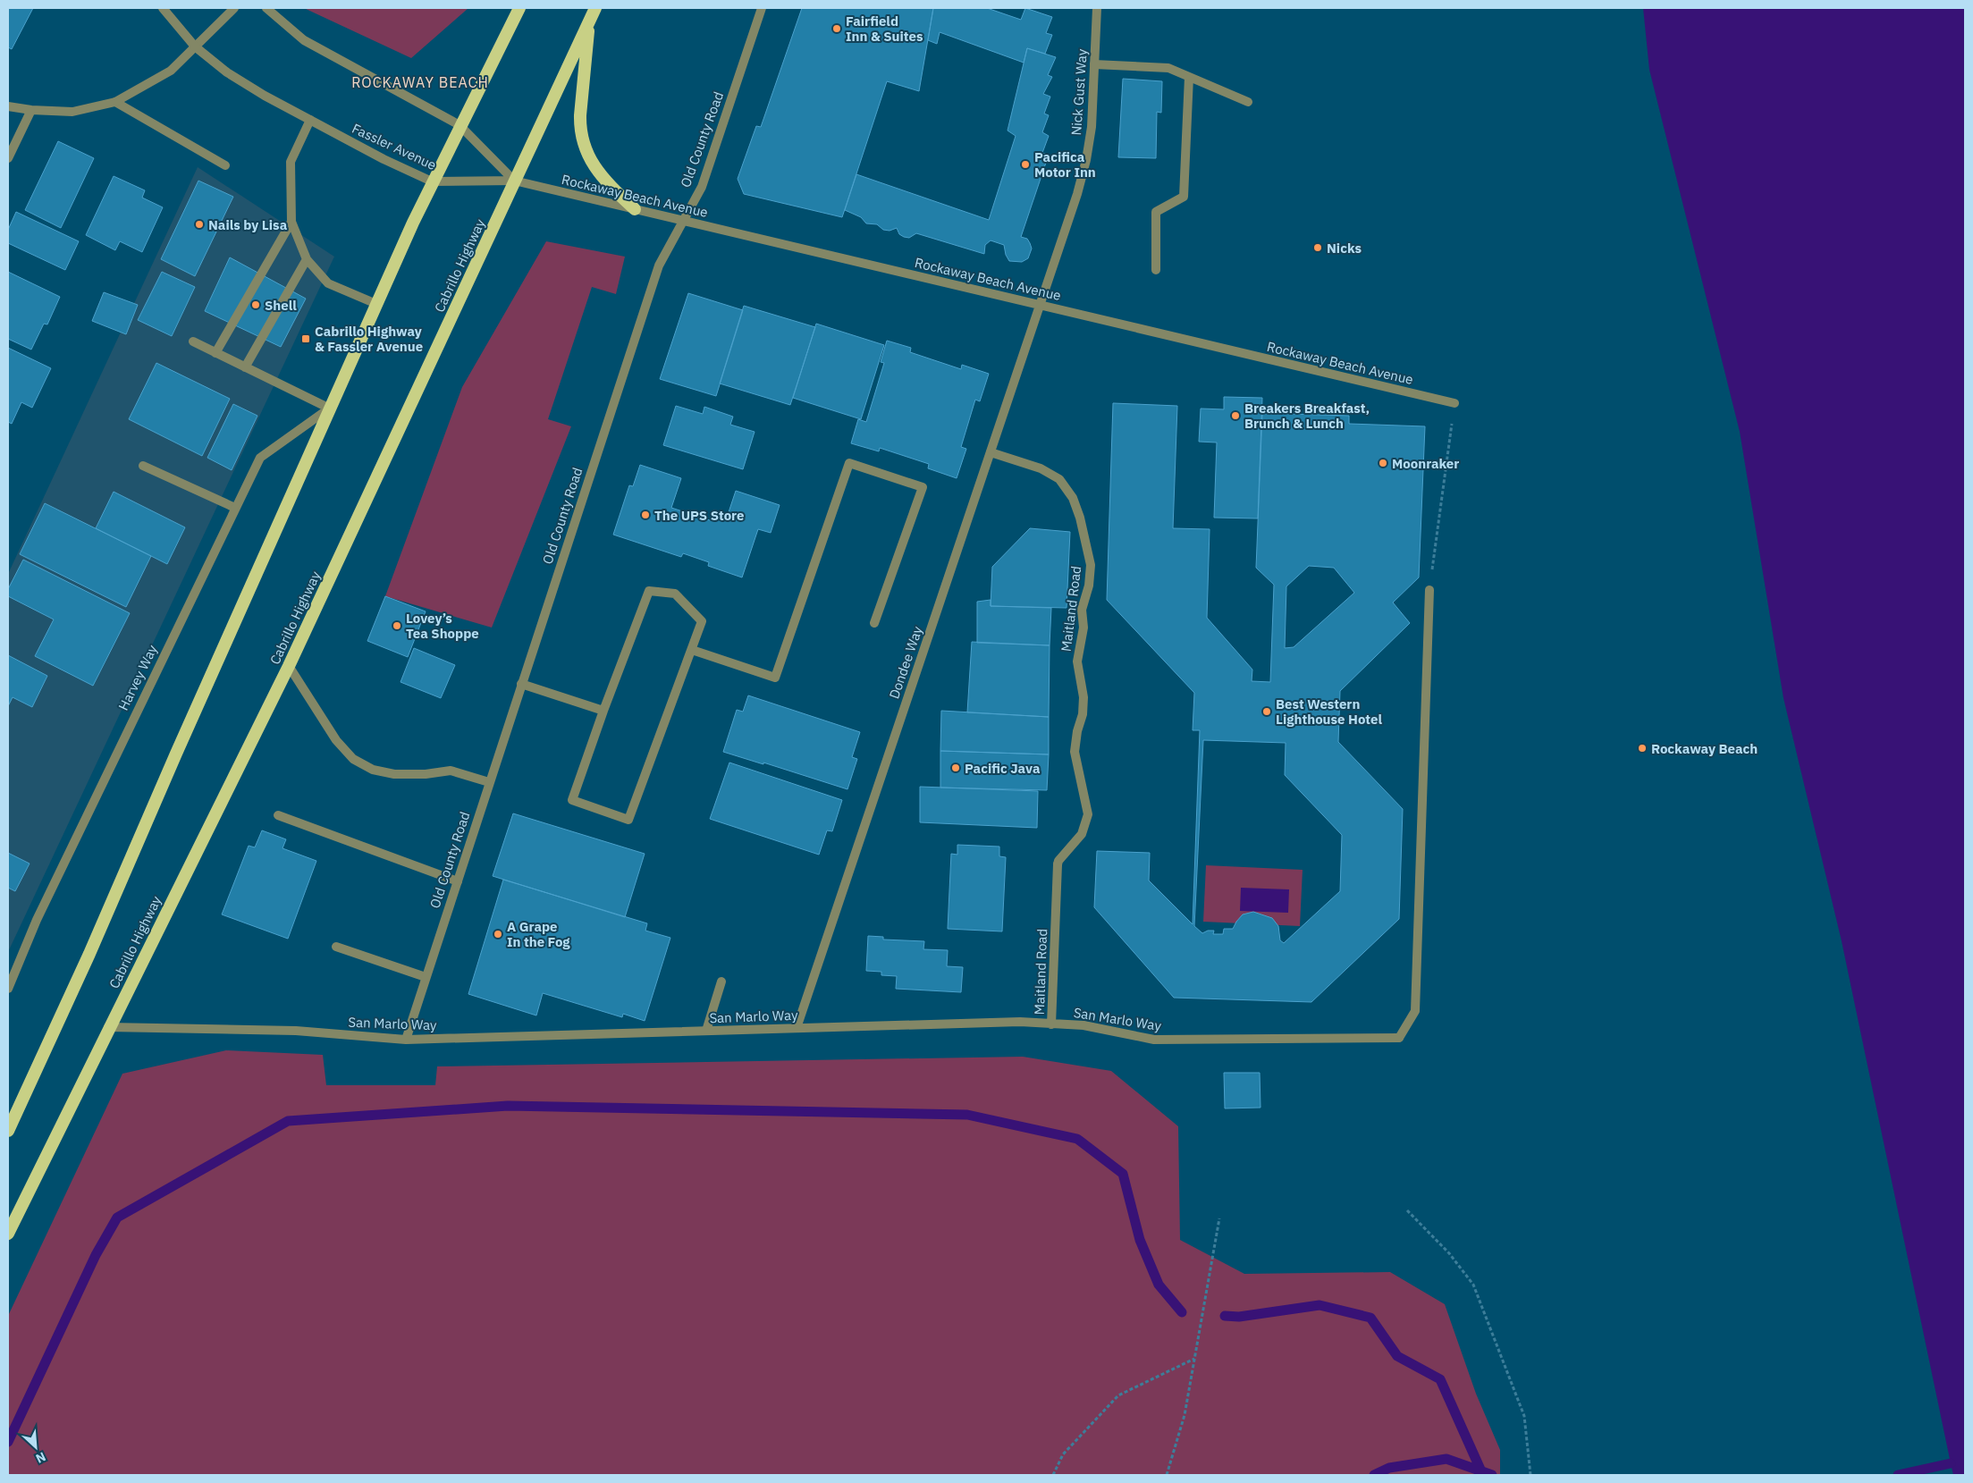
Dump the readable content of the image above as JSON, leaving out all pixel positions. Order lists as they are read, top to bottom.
{
  "streets": {
    "highway": ["Cabrillo Highway"],
    "street": [
      "Nick Gust Way",
      "Old County Road",
      "Fassler Avenue",
      "Rockaway Beach Avenue",
      "Maitland Road",
      "Dondee Way",
      "Harvey Way",
      "San Marlo Way"
    ]
  },
  "crossings": [
    ["Nick Gust Way", "Rockaway Beach Avenue"],
    ["Nick Gust Way", "Dondee Way"],
    ["Old County Road", "Rockaway Beach Avenue"],
    ["Old County Road", "San Marlo Way"],
    ["Fassler Avenue", "Rockaway Beach Avenue"],
    ["Fassler Avenue", "Cabrillo Highway"],
    ["Rockaway Beach Avenue", "Cabrillo Highway"],
    ["Rockaway Beach Avenue", "Dondee Way"],
    ["Cabrillo Highway", "San Marlo Way"],
    ["Maitland Road", "Dondee Way"],
    ["Maitland Road", "San Marlo Way"],
    ["Dondee Way", "San Marlo Way"]
  ],
  "districts": ["ROCKAWAY BEACH"],
  "places": {
    "other": [
      "Fairfield Inn & Suites",
      "Pacifica Motor Inn",
      "Nails by Lisa",
      "Nicks",
      "Shell",
      "Breakers Breakfast, Brunch & Lunch",
      "Moonraker",
      "The UPS Store",
      "Lovey’s Tea Shoppe",
      "Best Western Lighthouse Hotel",
      "Rockaway Beach",
      "Pacific Java",
      "A Grape In the Fog"
    ],
    "transit": ["Cabrillo Highway & Fassler Avenue"]
  },
  "north": "bottom right"
}
